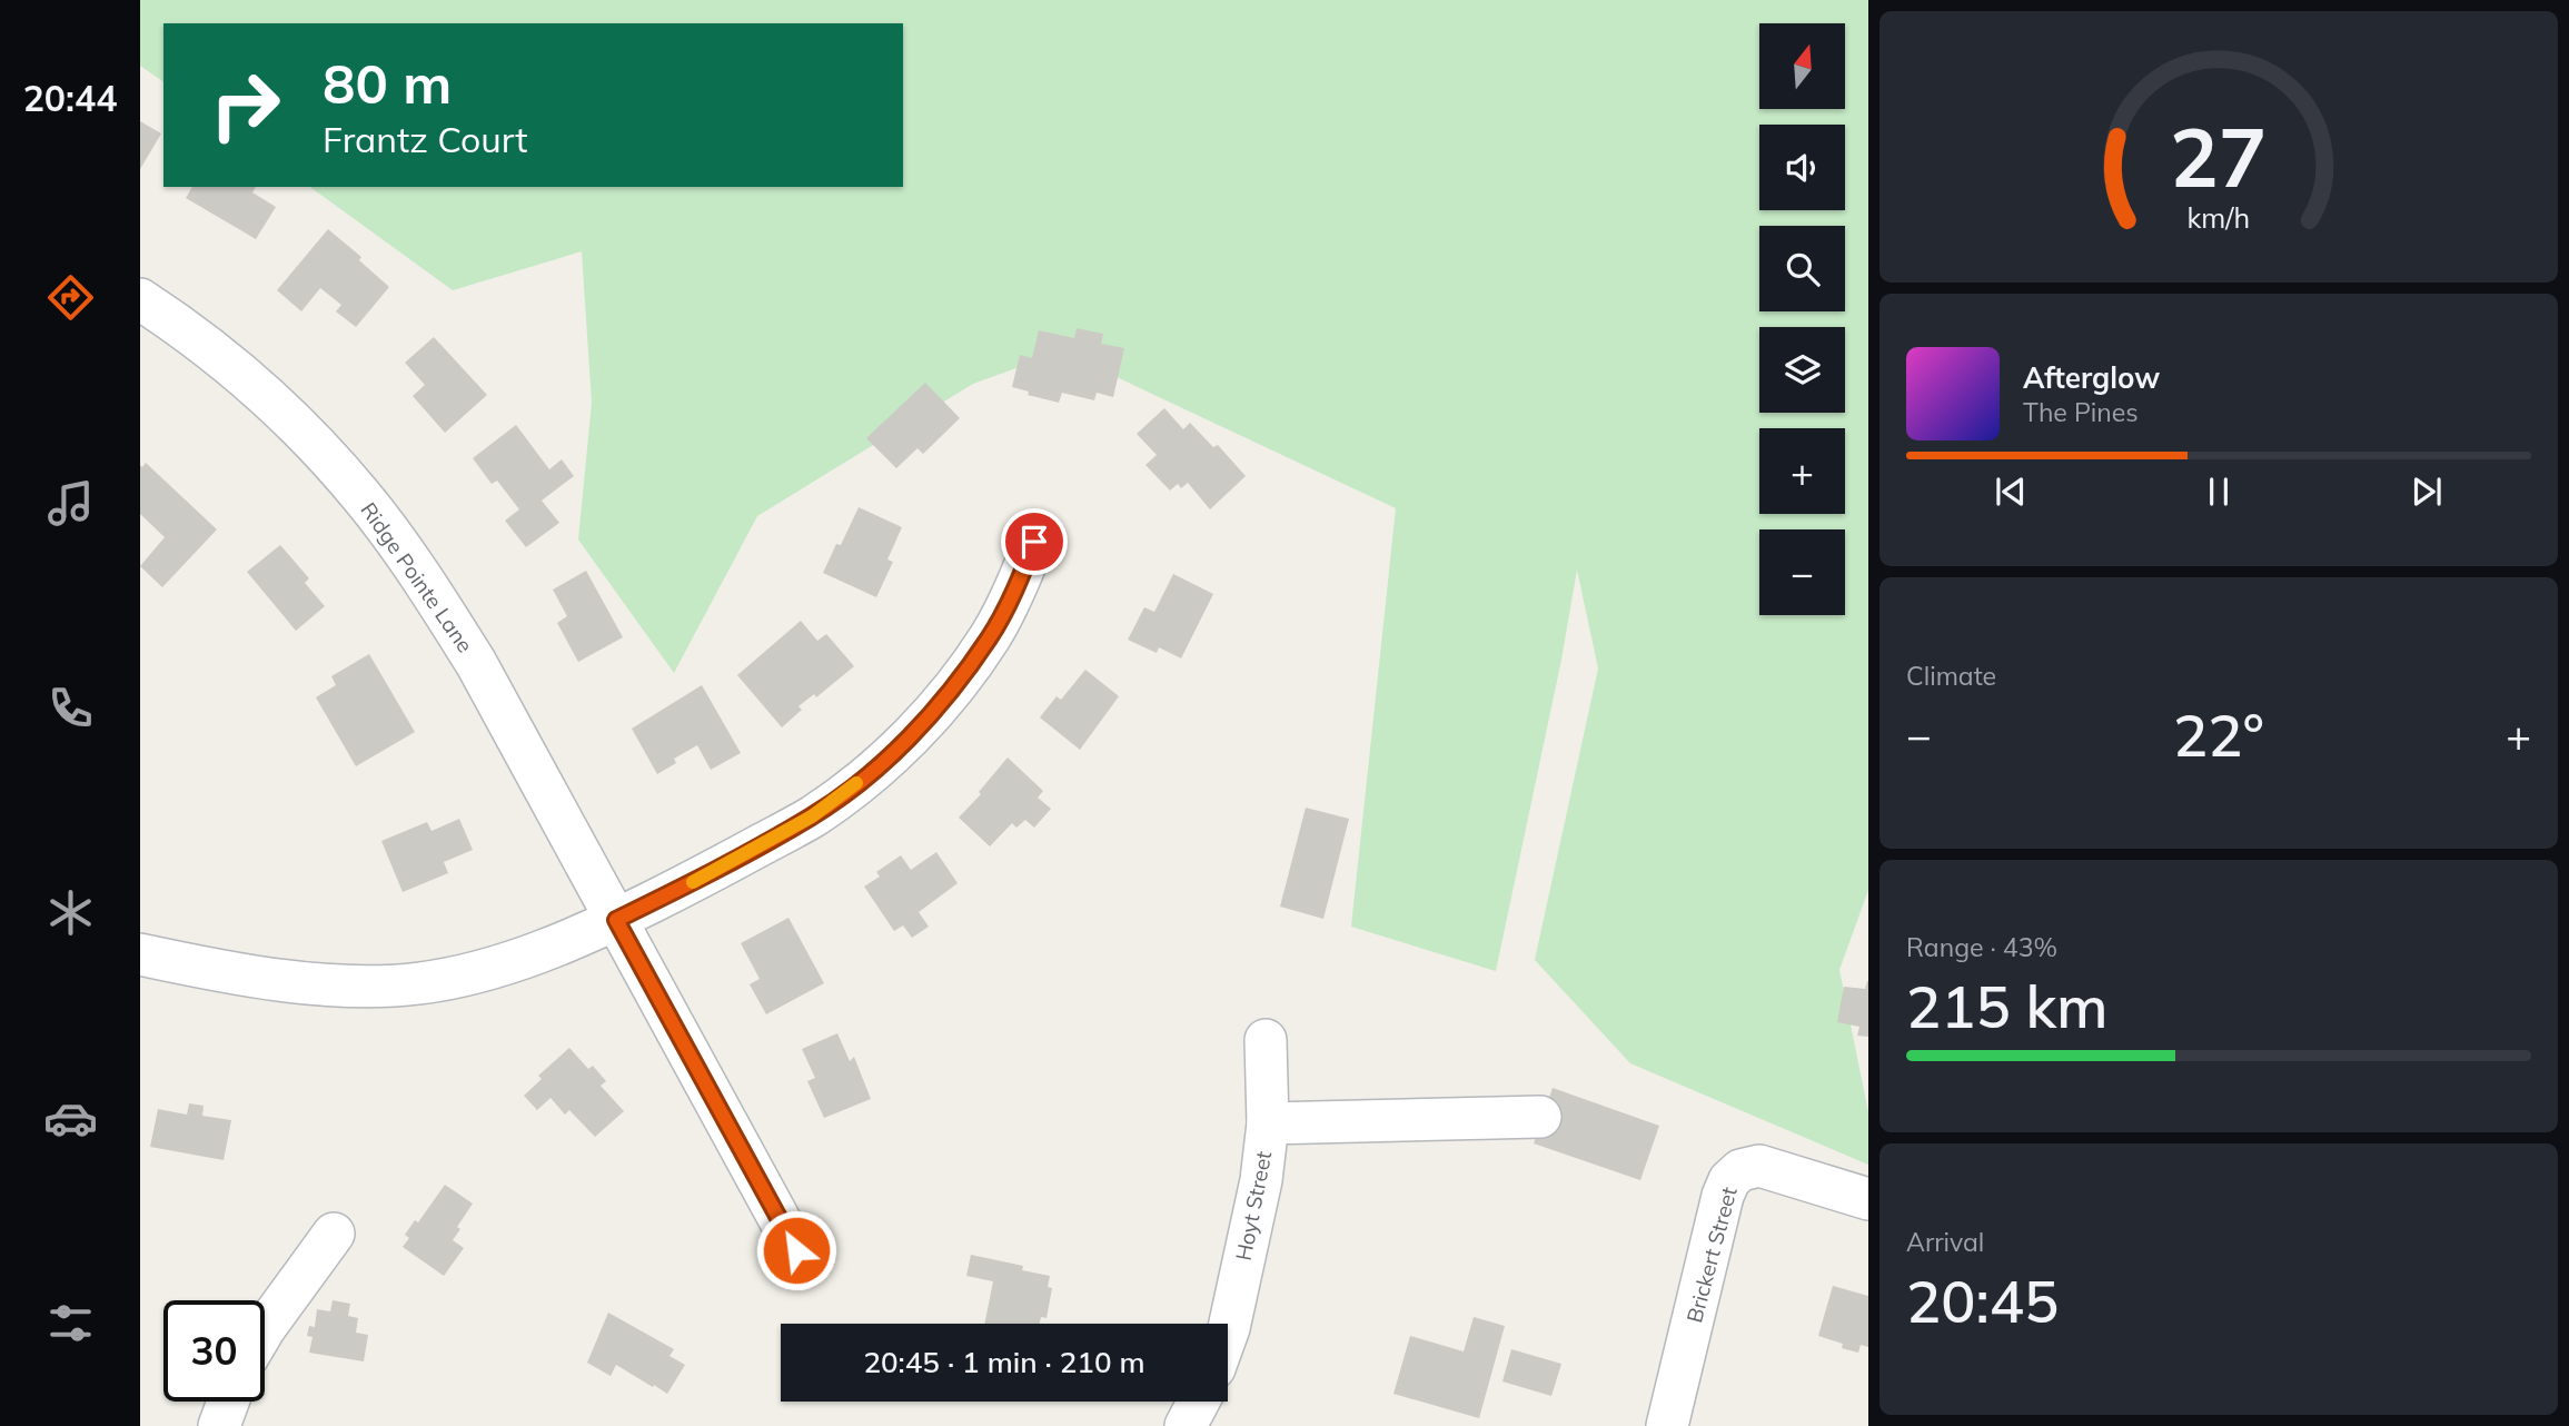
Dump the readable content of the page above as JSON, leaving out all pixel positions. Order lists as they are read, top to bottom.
{
  "streets": {
    "street": ["Ridge Pointe Lane", "Hoyt Street", "Brickert Street"]
  },
  "north": "top",
  "page": {
    "tabs": "20:44",
    "map_buttons": ["+", "−"],
    "turn": ["80 m", "Frantz Court"],
    "song": ["Afterglow", "The Pines"],
    "tile": [
      "Climate",
      ["Range · 43%", "215 km"],
      ["Arrival", "20:45"]
    ],
    "heat": ["−", "22°", "+"],
    "limit": "30",
    "trip": "20:45 · 1 min · 210 m",
    "gauge": ["27", "km/h"]
  }
}
